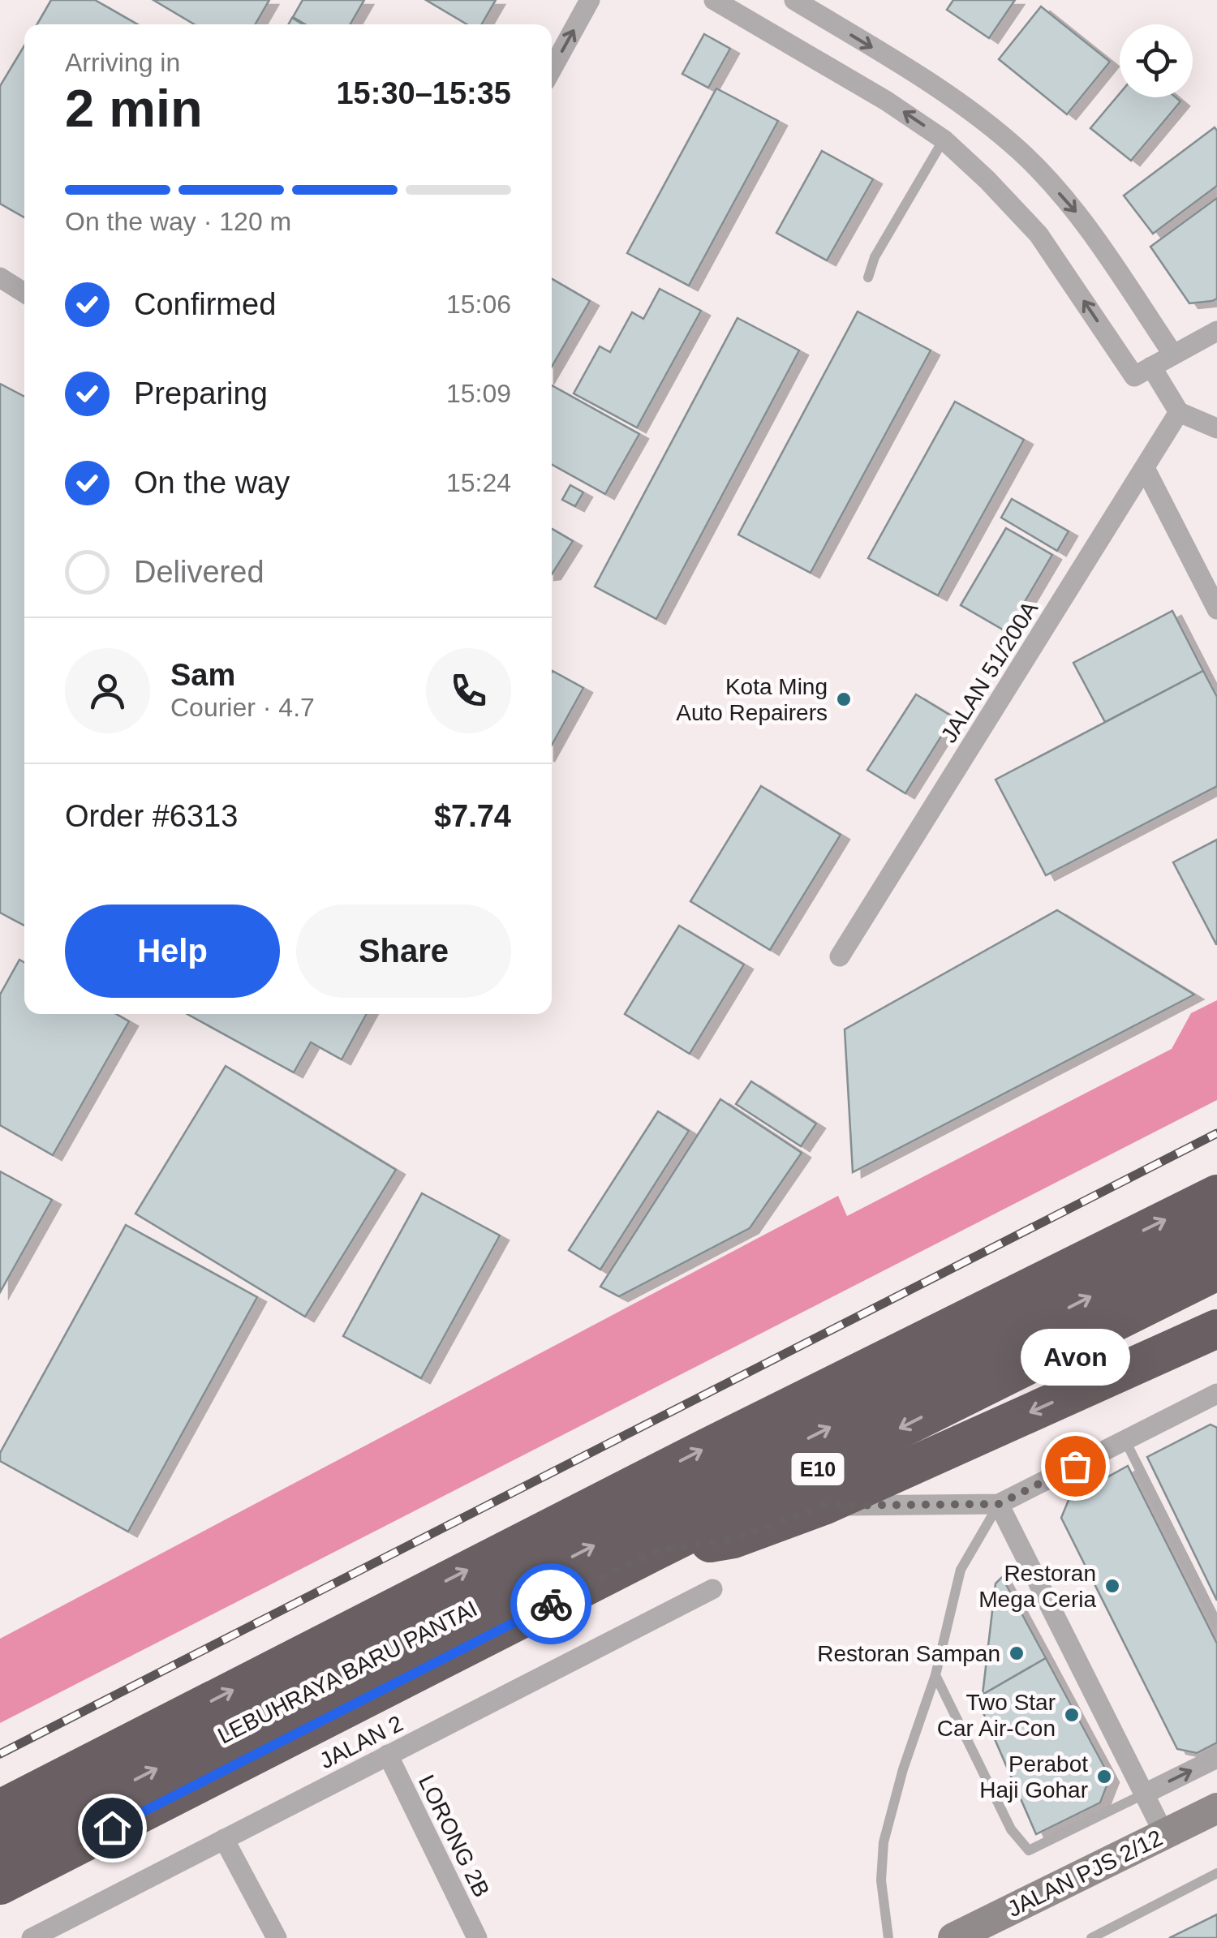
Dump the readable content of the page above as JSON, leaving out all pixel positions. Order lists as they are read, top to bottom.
{
  "streets": {
    "highway": ["E10", "LEBUHRAYA BARU PANTAI"],
    "street": [
      "JALAN 51/200A",
      "JALAN 2",
      "LORONG 2B",
      "JALAN PJS 2/12"
    ]
  },
  "crossings": [
    ["JALAN 2", "LORONG 2B"]
  ],
  "places": [
    "Kota Ming Auto Repairers",
    "Avon",
    "Restoran Mega Ceria",
    "Restoran Sampan",
    "Two Star Car Air-Con",
    "Perabot Haji Gohar"
  ],
  "page": {
    "heading": ["2 min", "Arriving in", "15:30–15:35"],
    "panel": [
      "Sam",
      "Courier · 4.7",
      "Order #6313",
      "$7.74"
    ],
    "bar": "On the way · 120 m",
    "list": [
      ["Confirmed", "15:06"],
      ["Preparing", "15:09"],
      ["On the way", "15:24"],
      "Delivered"
    ],
    "buttons": ["Help", "Share"],
    "bubble": "Avon"
  }
}
